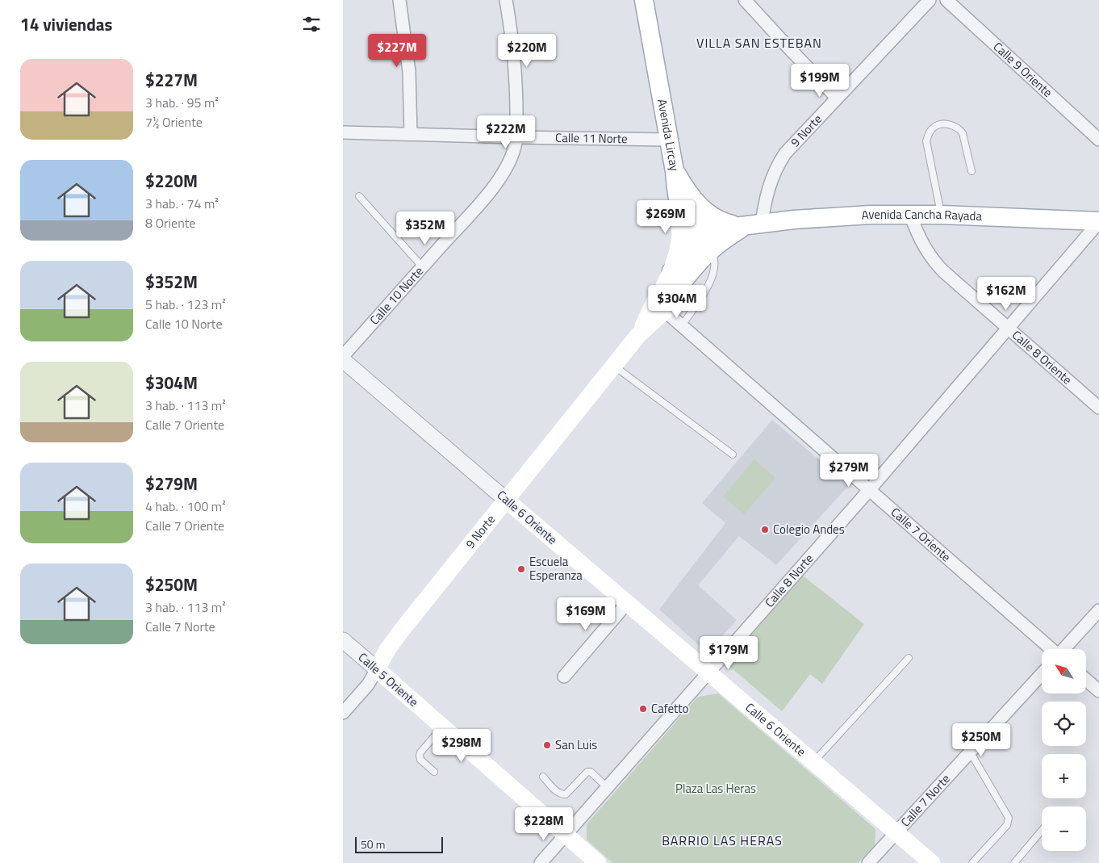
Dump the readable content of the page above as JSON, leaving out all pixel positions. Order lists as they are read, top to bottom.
{
  "streets": {
    "main road": [
      "9 Norte",
      "Avenida Lircay",
      "Avenida Cancha Rayada",
      "Calle 6 Oriente",
      "Calle 5 Oriente"
    ],
    "street": [
      "Calle 9 Oriente",
      "Calle 11 Norte",
      "Calle 10 Norte",
      "Calle 8 Oriente",
      "Calle 7 Oriente",
      "Calle 8 Norte",
      "Calle 7 Norte"
    ]
  },
  "crossings": [
    ["9 Norte", "Avenida Cancha Rayada"],
    ["9 Norte", "Calle 6 Oriente"],
    ["9 Norte", "Calle 7 Oriente"],
    ["9 Norte", "Calle 5 Oriente"],
    ["Avenida Lircay", "Calle 11 Norte"],
    ["Avenida Lircay", "Avenida Cancha Rayada"],
    ["Calle 11 Norte", "Calle 10 Norte"],
    ["Avenida Cancha Rayada", "Calle 8 Oriente"],
    ["Avenida Cancha Rayada", "Calle 8 Norte"],
    ["Calle 8 Oriente", "Calle 8 Norte"],
    ["Calle 6 Oriente", "Calle 8 Norte"],
    ["Calle 6 Oriente", "Calle 7 Norte"],
    ["Calle 7 Oriente", "Calle 8 Norte"],
    ["Calle 8 Norte", "Calle 5 Oriente"]
  ],
  "districts": ["VILLA SAN ESTEBAN", "BARRIO LAS HERAS"],
  "parks": ["Plaza Las Heras"],
  "places": [
    "Colegio Andes",
    "Escuela Esperanza",
    "Cafetto",
    "San Luis"
  ],
  "scale_bar": "50 m",
  "north": "top left",
  "page": {
    "heading": "14 viviendas",
    "price": [
      "$227M",
      "$220M",
      "$199M",
      "$222M",
      "$269M",
      "$352M",
      "$162M",
      "$304M",
      "$279M",
      "$169M",
      "$179M",
      "$250M",
      "$298M",
      "$228M"
    ],
    "list": [
      {
        "name": "$227M",
        "note": "3 hab. · 95 m² · 7½ Oriente"
      },
      {
        "name": "$220M",
        "note": "3 hab. · 74 m² · 8 Oriente"
      },
      {
        "name": "$352M",
        "note": "5 hab. · 123 m² · Calle 10 Norte"
      },
      {
        "name": "$304M",
        "note": "3 hab. · 113 m² · Calle 7 Oriente"
      },
      {
        "name": "$279M",
        "note": "4 hab. · 100 m² · Calle 7 Oriente"
      },
      {
        "name": "$250M",
        "note": "3 hab. · 113 m² · Calle 7 Norte"
      }
    ],
    "map_buttons": ["+", "−"],
    "scale": "50 m"
  }
}
